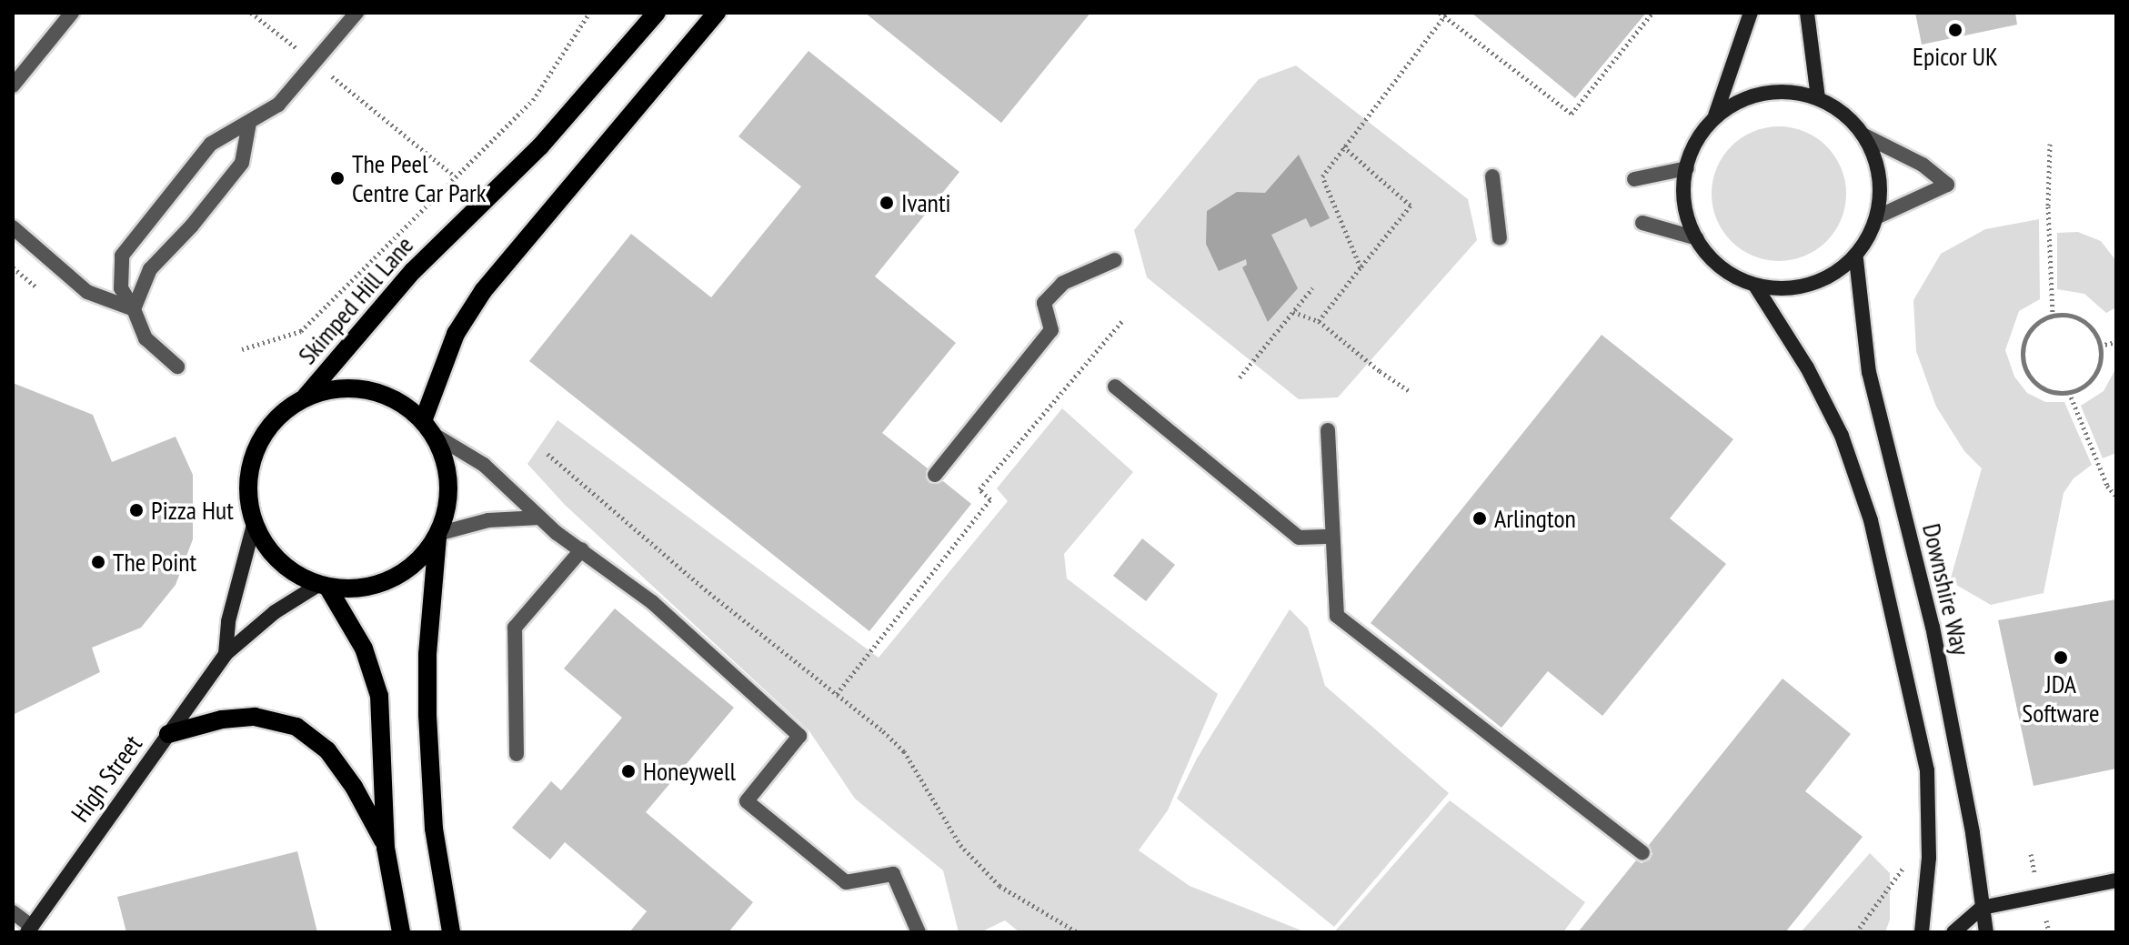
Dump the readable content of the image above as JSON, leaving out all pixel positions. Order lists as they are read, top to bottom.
{
  "streets": {
    "main road": ["Skimped Hill Lane"],
    "street": ["Downshire Way", "High Street"]
  },
  "crossings": [
    ["Skimped Hill Lane", "High Street"]
  ],
  "places": [
    "Epicor UK",
    "The Peel Centre Car Park",
    "Ivanti",
    "Pizza Hut",
    "Arlington",
    "The Point",
    "JDA Software",
    "Honeywell"
  ]
}
